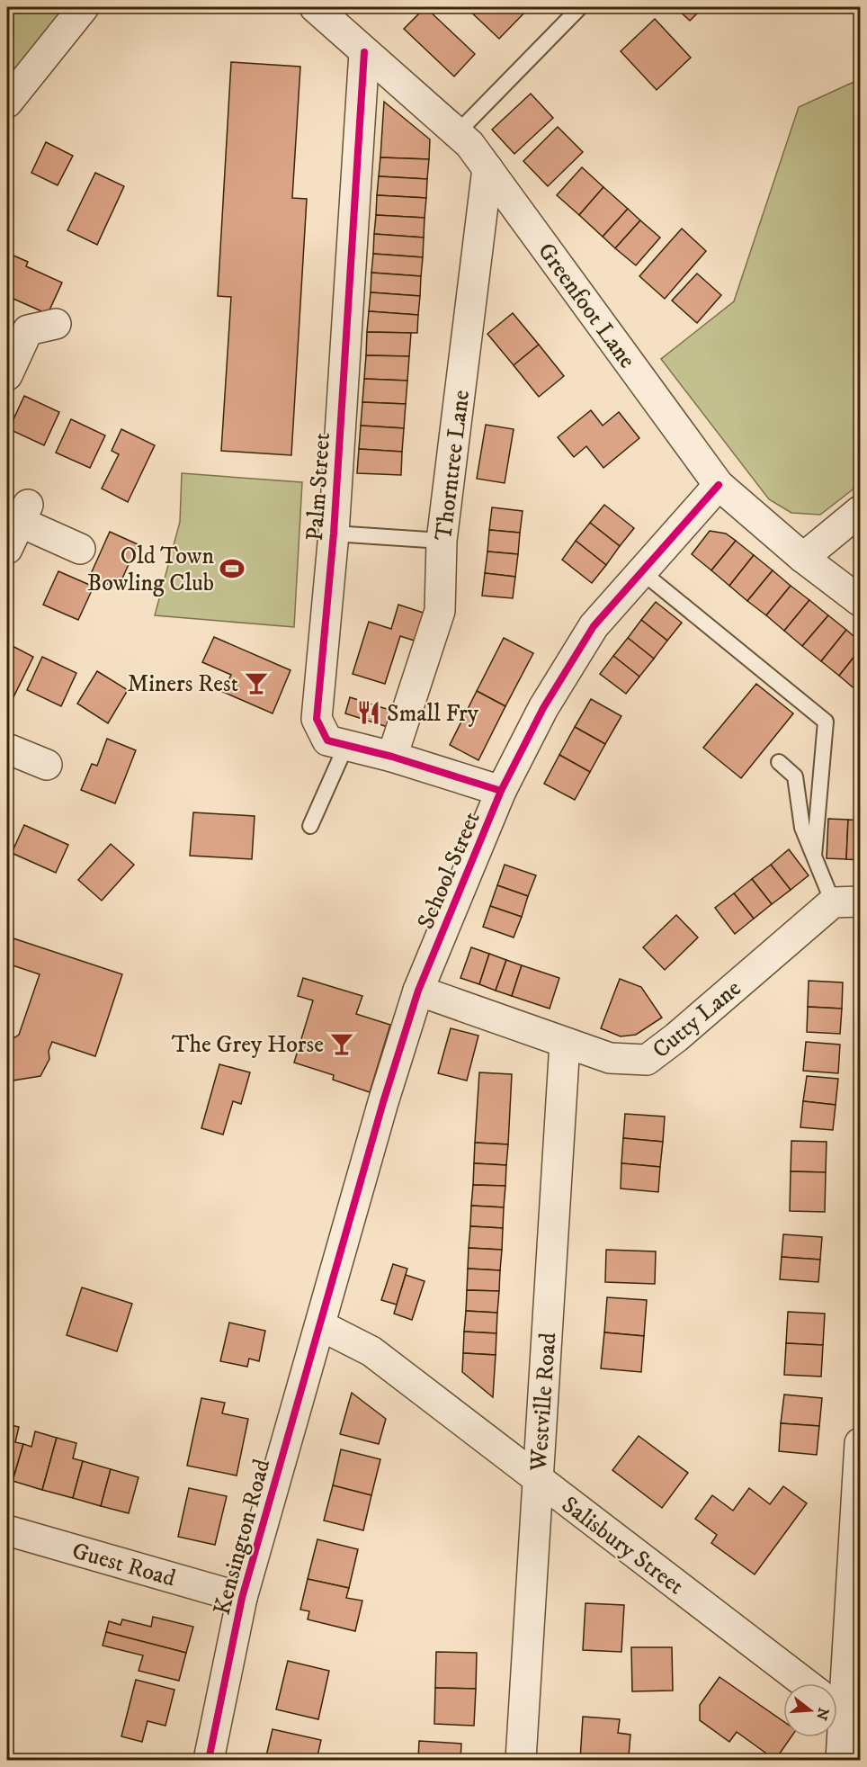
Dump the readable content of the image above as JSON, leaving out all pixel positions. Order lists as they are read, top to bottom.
{
  "streets": {
    "street": [
      "Greenfoot Lane",
      "Thorntree Lane",
      "Palm Street",
      "School Street",
      "Cutty Lane",
      "Westville Road",
      "Kensington Road",
      "Salisbury Street",
      "Guest Road"
    ]
  },
  "crossings": [
    ["Greenfoot Lane", "Thorntree Lane"],
    ["Greenfoot Lane", "Palm Street"],
    ["Greenfoot Lane", "School Street"],
    ["Thorntree Lane", "Palm Street"],
    ["Palm Street", "School Street"],
    ["School Street", "Cutty Lane"],
    ["School Street", "Kensington Road"],
    ["School Street", "Salisbury Street"],
    ["Cutty Lane", "Westville Road"],
    ["Westville Road", "Salisbury Street"],
    ["Kensington Road", "Salisbury Street"],
    ["Kensington Road", "Guest Road"]
  ],
  "places": {
    "sports": ["Old Town Bowling Club"],
    "bar": ["Miners Rest", "The Grey Horse"],
    "restaurant": ["Small Fry"]
  },
  "north": "right"
}
